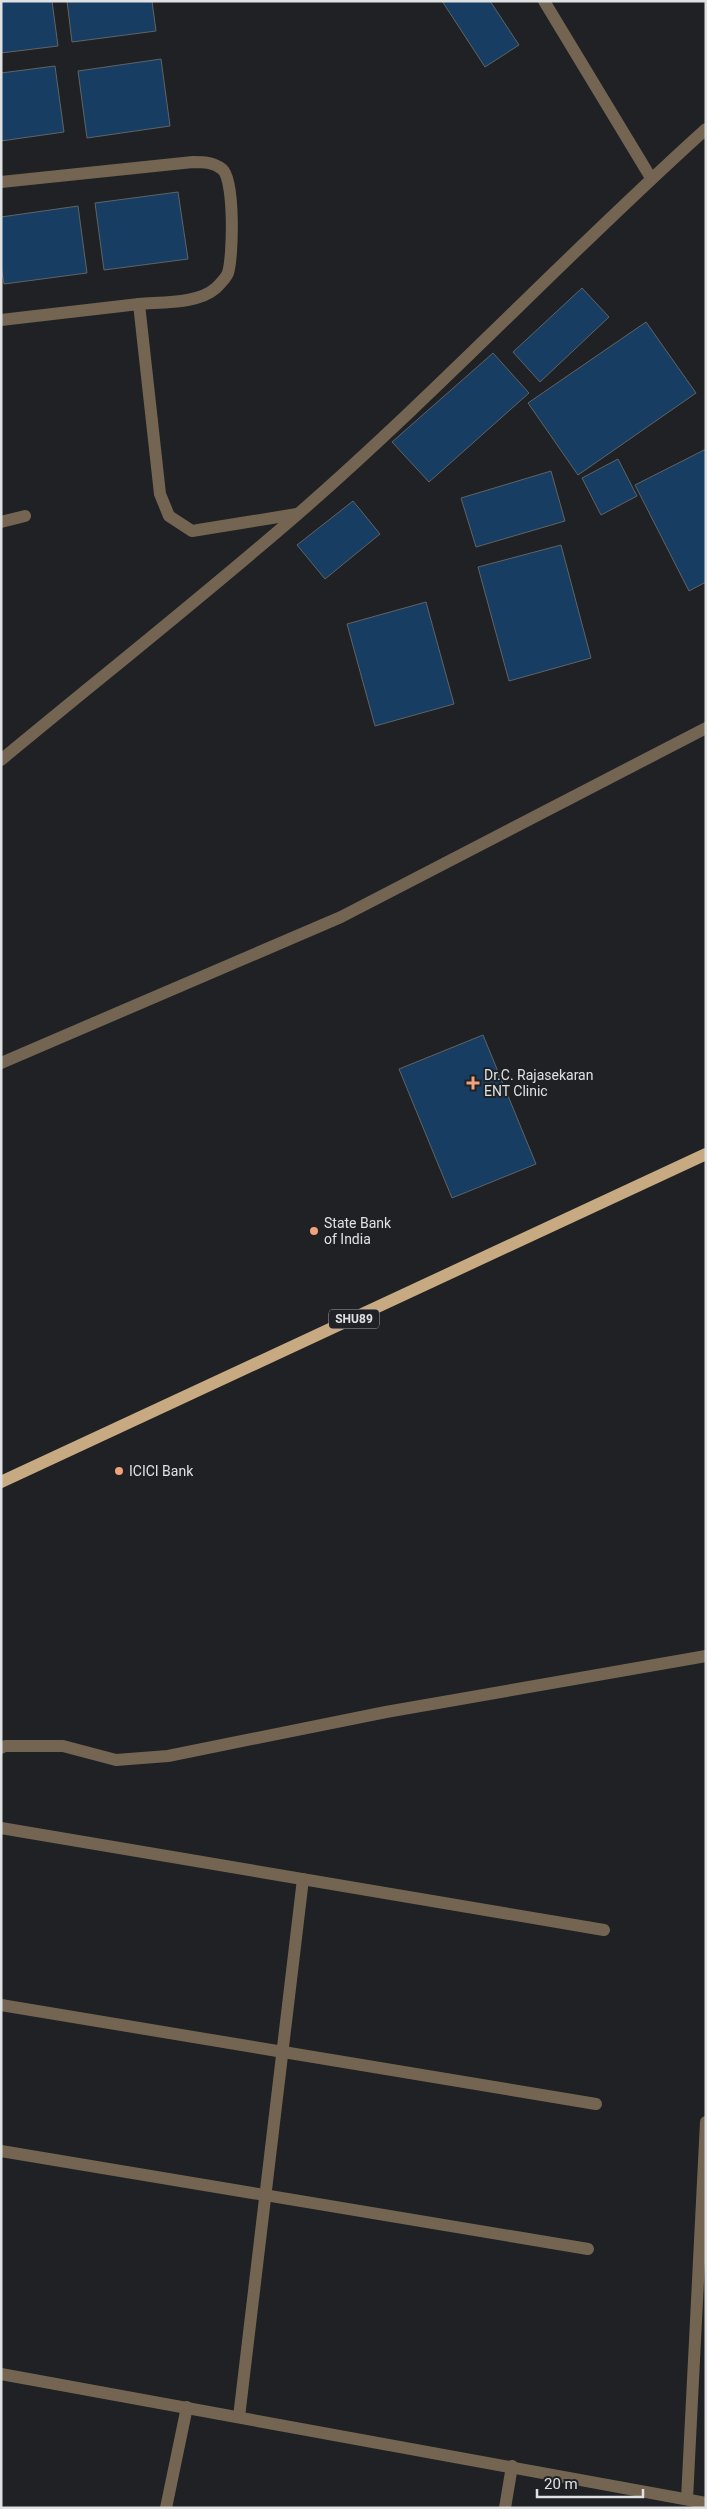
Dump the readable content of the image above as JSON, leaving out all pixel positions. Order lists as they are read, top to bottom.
{
  "streets": {
    "main road": ["SHU89"]
  },
  "places": {
    "health": ["Dr.C. Rajasekaran ENT Clinic"],
    "other": ["State Bank of India", "ICICI Bank"]
  },
  "scale_bar": "20 m"
}
